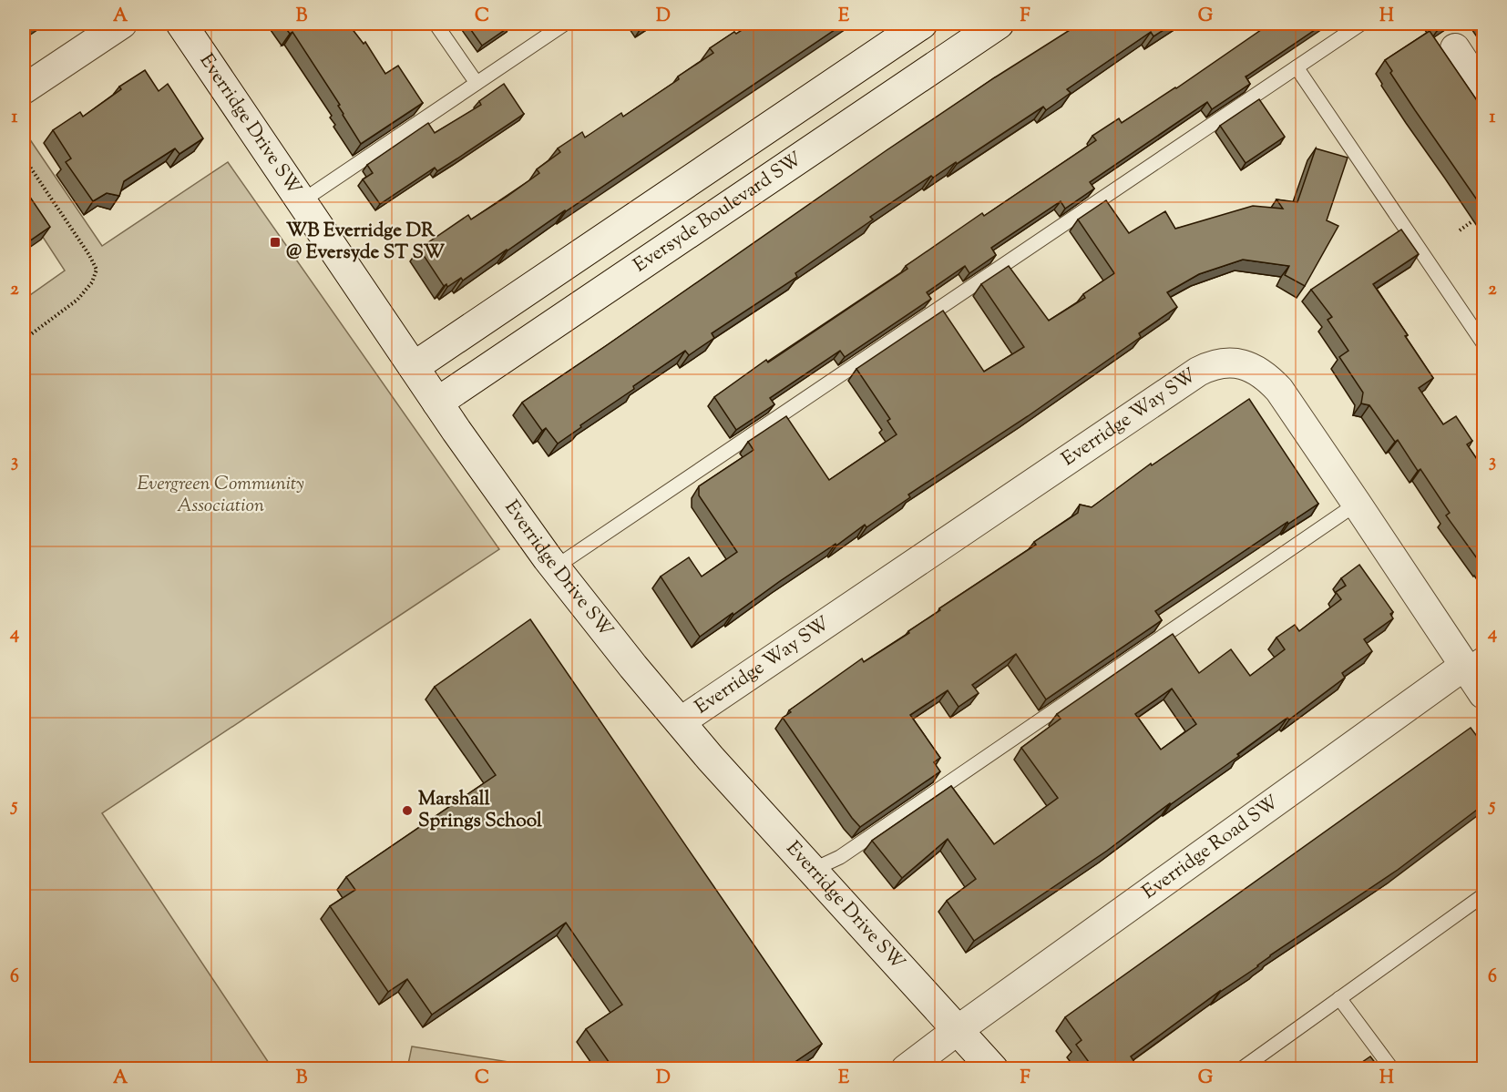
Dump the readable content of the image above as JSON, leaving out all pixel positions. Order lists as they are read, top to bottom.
{
  "streets": {
    "street": [
      "Everridge Drive SW",
      "Eversyde Boulevard SW",
      "Everridge Way SW",
      "Everridge Road SW"
    ]
  },
  "crossings": [
    ["Everridge Drive SW", "Eversyde Boulevard SW"],
    ["Everridge Drive SW", "Everridge Way SW"],
    ["Everridge Drive SW", "Everridge Road SW"],
    ["Everridge Way SW", "Everridge Road SW"]
  ],
  "parks": ["Evergreen Community Association"],
  "places": {
    "transit": ["WB Everridge DR @ Eversyde ST SW"],
    "other": ["Marshall Springs School"]
  },
  "grid": {
    "columns": [
      "A",
      "B",
      "C",
      "D",
      "E",
      "F",
      "G",
      "H"
    ],
    "rows": [
      "1",
      "2",
      "3",
      "4",
      "5",
      "6"
    ]
  }
}
